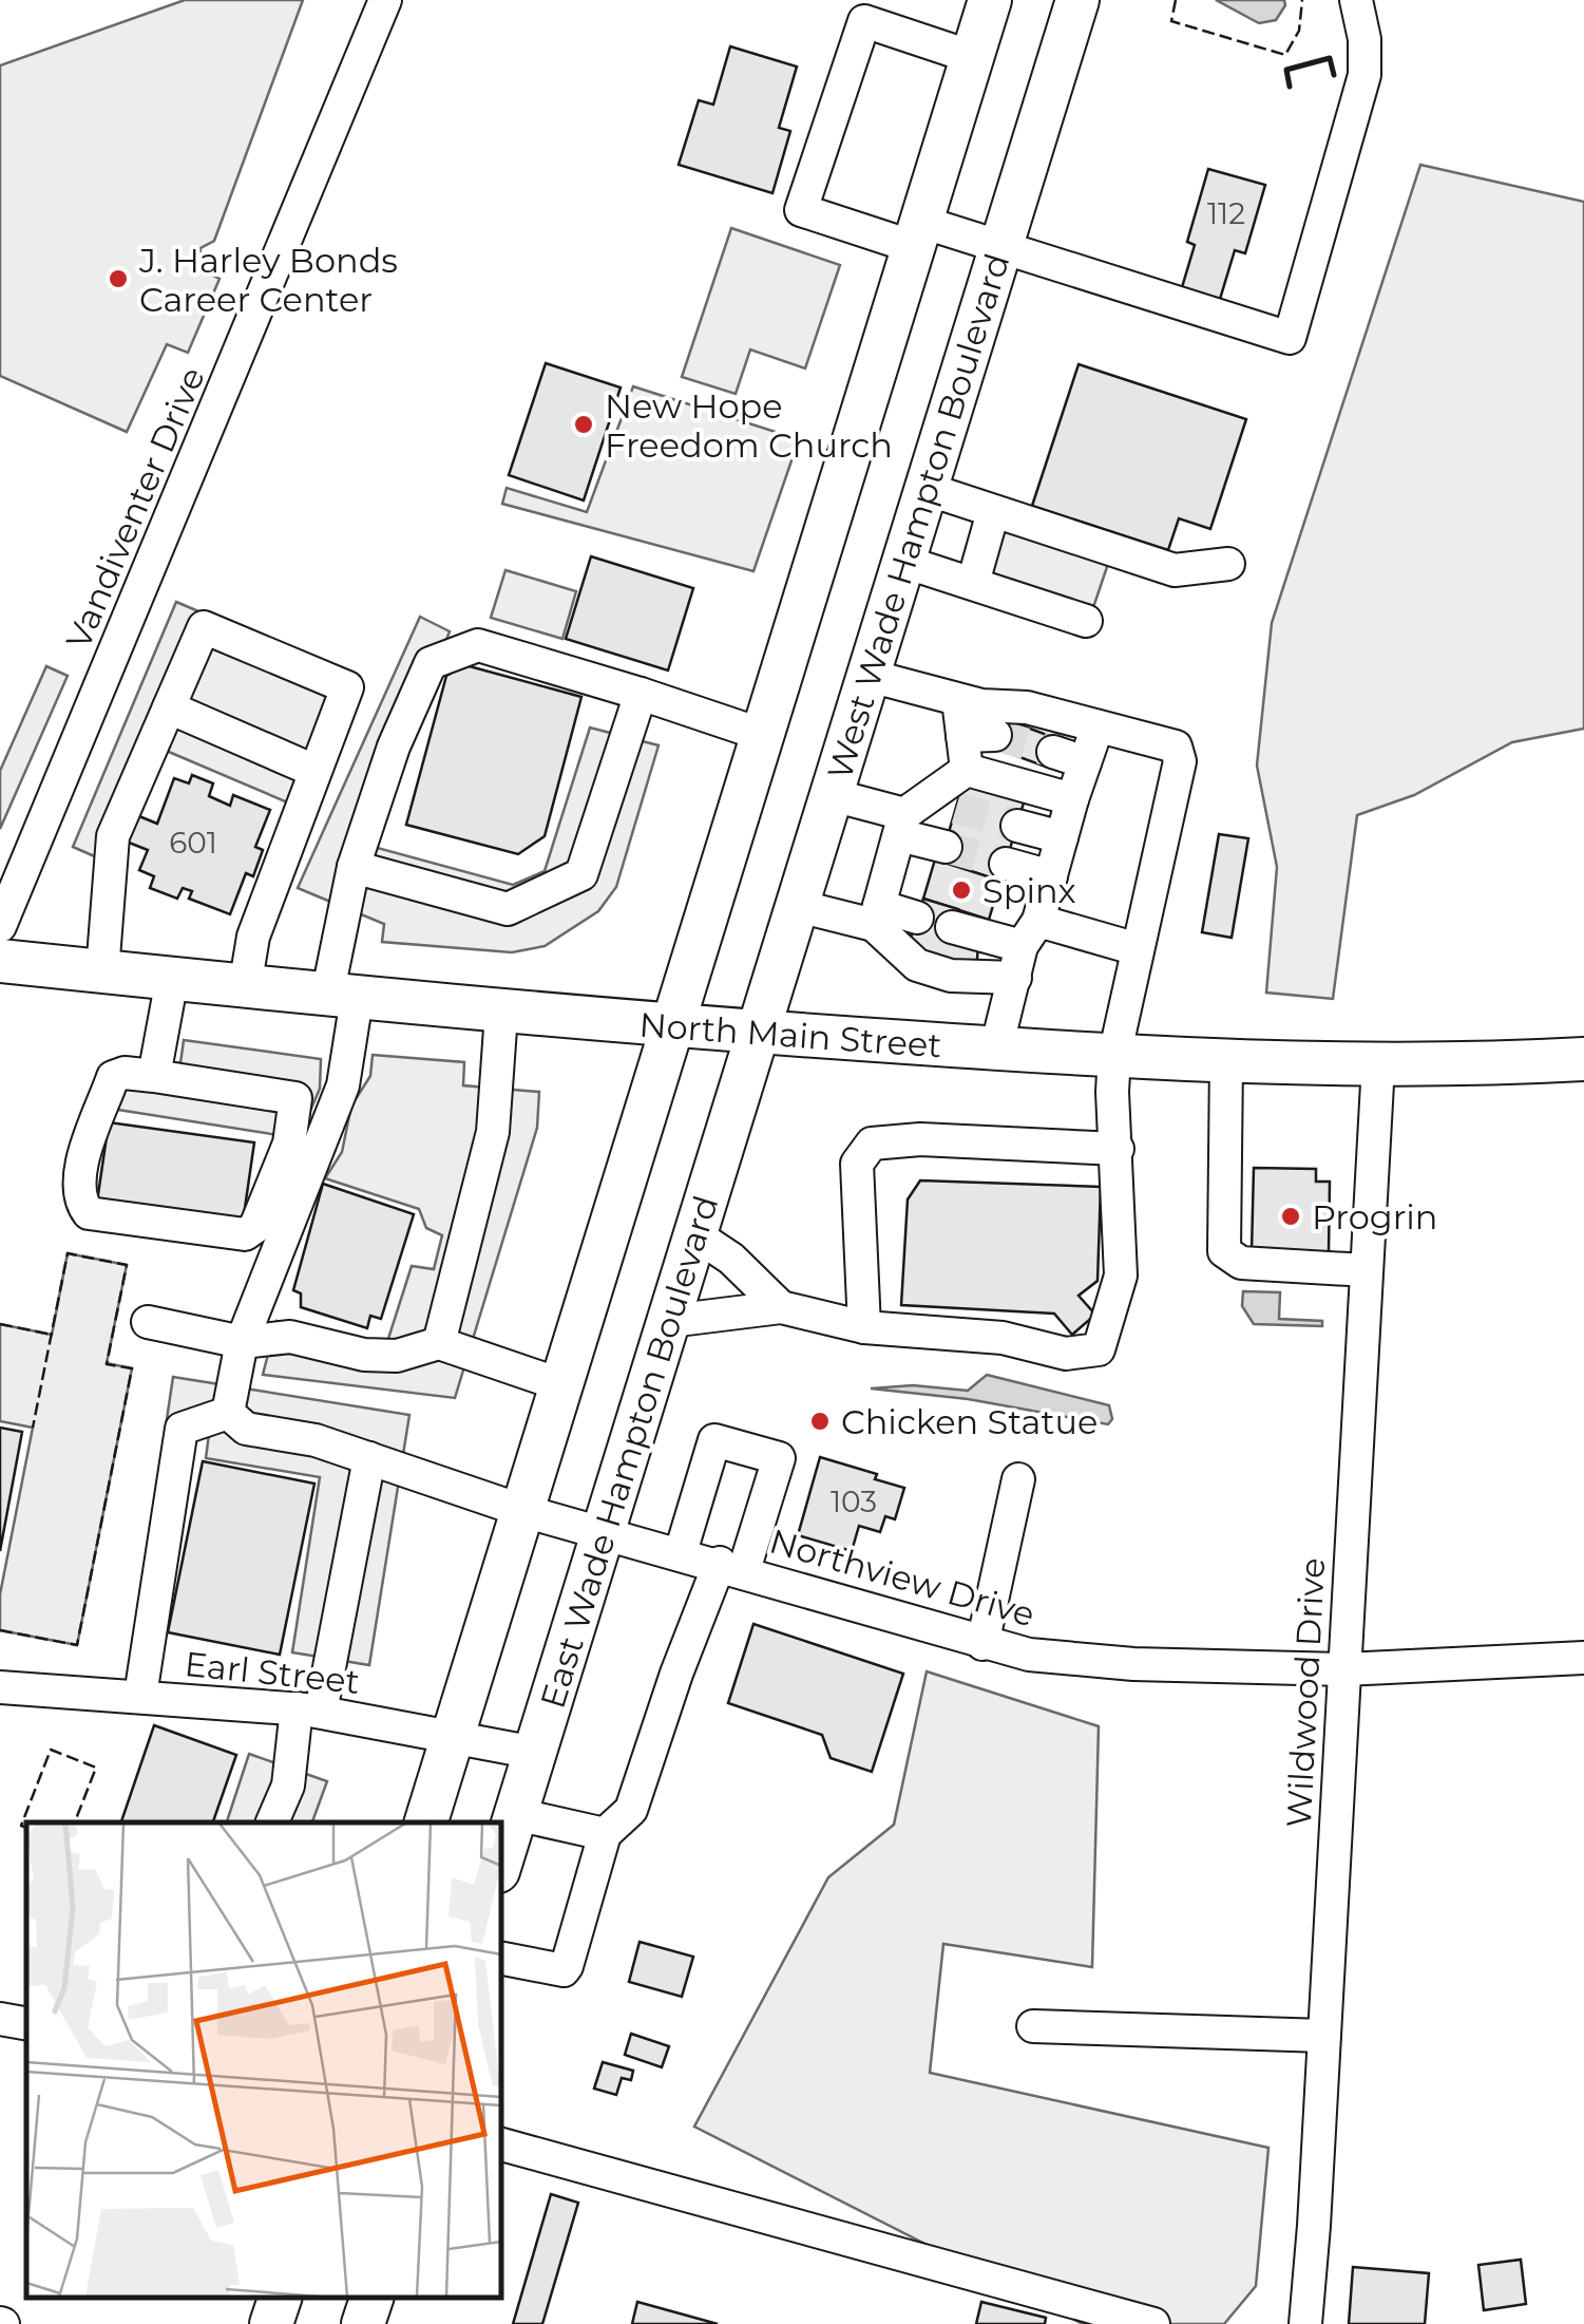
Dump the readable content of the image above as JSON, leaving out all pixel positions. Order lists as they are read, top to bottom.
{
  "streets": {
    "main road": ["West Wade Hampton Boulevard", "North Main Street", "East Wade Hampton Boulevard"],
    "street": [
      "Vandiventer Drive",
      "Northview Drive",
      "Earl Street",
      "Wildwood Drive"
    ]
  },
  "crossings": [
    ["West Wade Hampton Boulevard", "North Main Street"],
    ["West Wade Hampton Boulevard", "East Wade Hampton Boulevard"],
    ["North Main Street", "East Wade Hampton Boulevard"],
    ["North Main Street", "Wildwood Drive"],
    ["East Wade Hampton Boulevard", "Northview Drive"],
    ["East Wade Hampton Boulevard", "Earl Street"],
    ["Northview Drive", "Wildwood Drive"]
  ],
  "places": [
    "J. Harley Bonds Career Center",
    "New Hope Freedom Church",
    "Spinx",
    "Progrin",
    "Chicken Statue"
  ],
  "house_numbers": ["112", "601", "103"]
}
